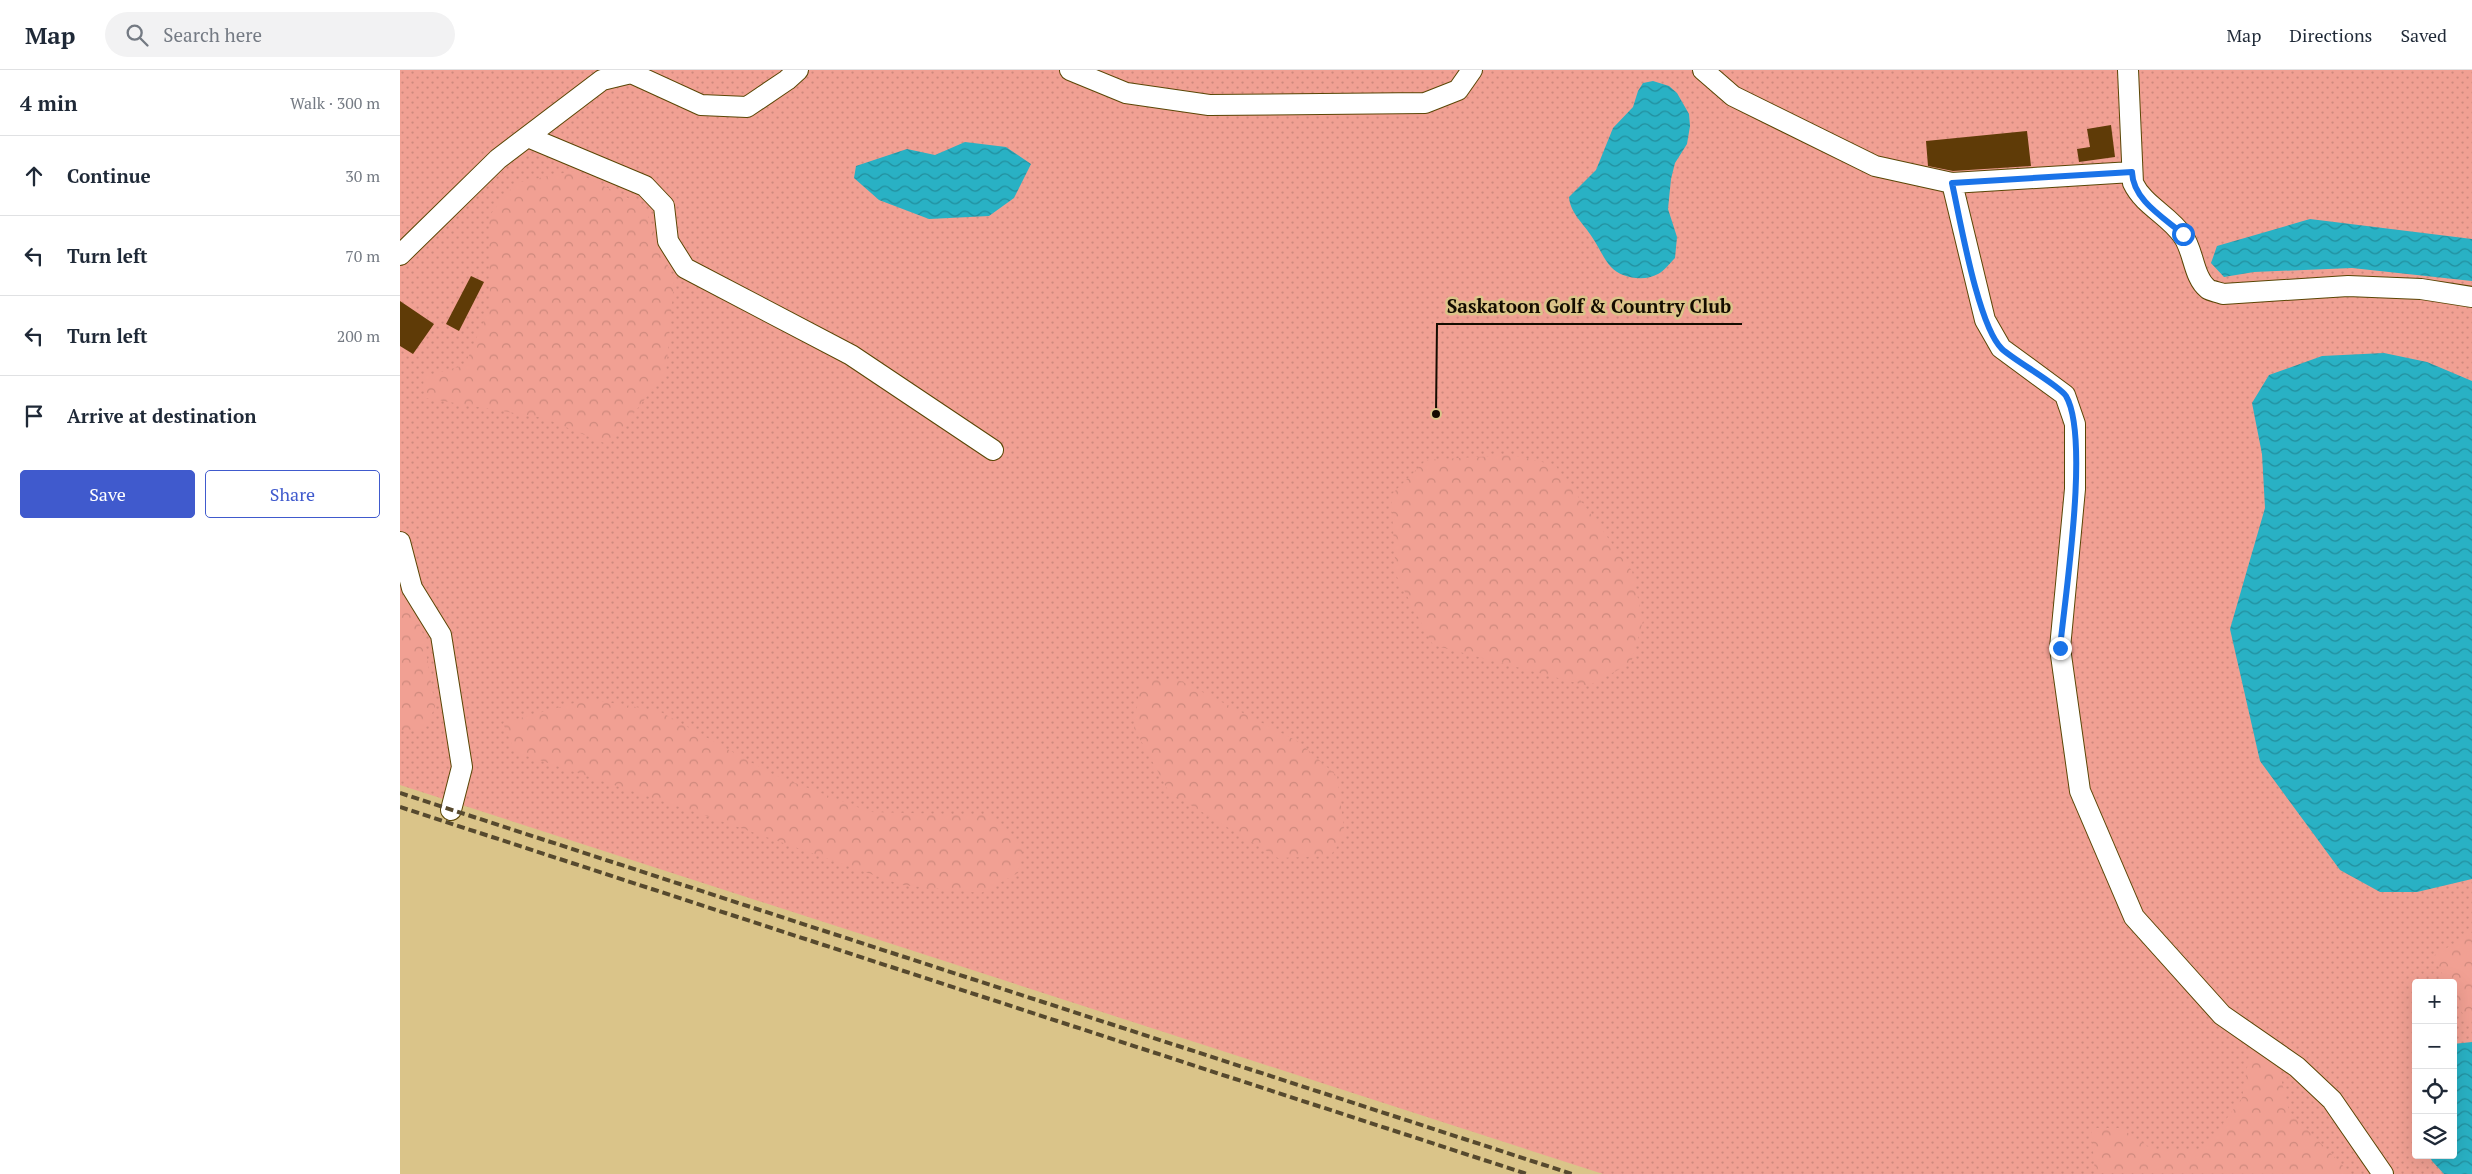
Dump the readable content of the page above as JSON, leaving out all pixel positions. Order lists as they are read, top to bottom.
{
  "places": ["Saskatoon Golf & Country Club"],
  "page": {
    "header": "Map",
    "search": "Search here",
    "nav": ["Map", "Directions", "Saved"],
    "heading": ["4 min", "Walk · 300 m"],
    "list": [
      ["Continue", "30 m"],
      ["Turn left", "70 m"],
      ["Turn left", "200 m"],
      "Arrive at destination"
    ],
    "buttons": ["Save", "Share"],
    "map_buttons": ["+", "−"]
  }
}
